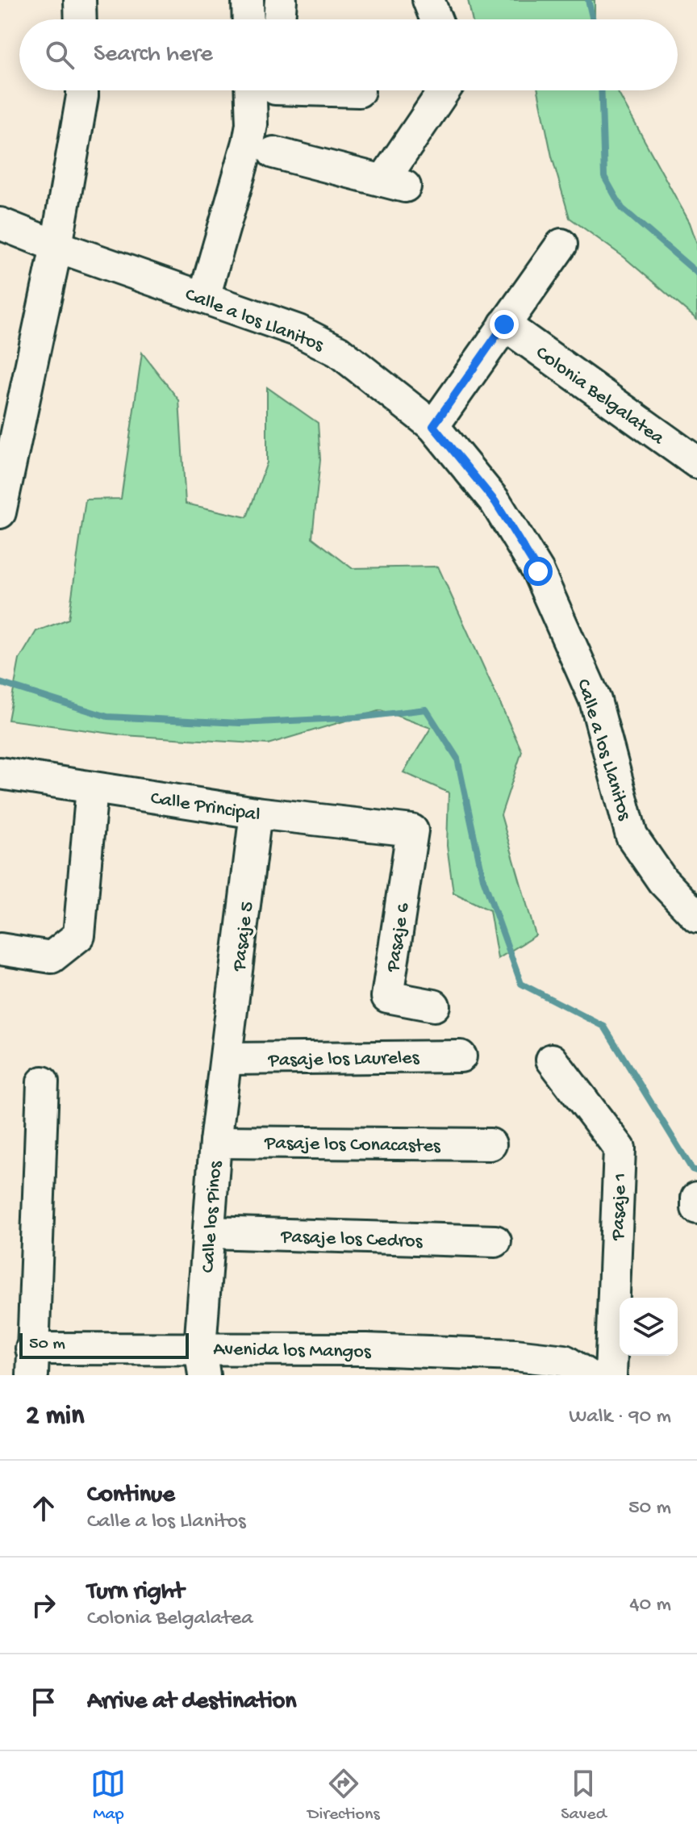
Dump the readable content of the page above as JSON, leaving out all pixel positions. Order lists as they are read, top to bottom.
{
  "streets": {
    "street": [
      "Calle a los Llanitos",
      "Colonia Belgalatea",
      "Calle Principal",
      "Pasaje 5",
      "Pasaje 6",
      "Pasaje los Laureles",
      "Pasaje los Conacastes",
      "Pasaje 1",
      "Calle los Pinos",
      "Pasaje los Cedros",
      "Avenida los Mangos"
    ]
  },
  "crossings": [
    ["Calle Principal", "Pasaje 5"],
    ["Calle Principal", "Pasaje 6"],
    ["Pasaje 5", "Pasaje los Laureles"],
    ["Pasaje 5", "Calle los Pinos"],
    ["Pasaje los Laureles", "Calle los Pinos"],
    ["Pasaje los Conacastes", "Calle los Pinos"],
    ["Calle los Pinos", "Pasaje los Cedros"],
    ["Calle los Pinos", "Avenida los Mangos"]
  ],
  "scale_bar": "50 m",
  "page": {
    "search": "Search here",
    "scale": "50 m",
    "heading": ["2 min", "Walk · 90 m"],
    "list": [
      ["Continue", "Calle a los Llanitos", "50 m"],
      ["Turn right", "Colonia Belgalatea", "40 m"],
      "Arrive at destination"
    ],
    "nav": ["Map", "Directions", "Saved"]
  }
}
